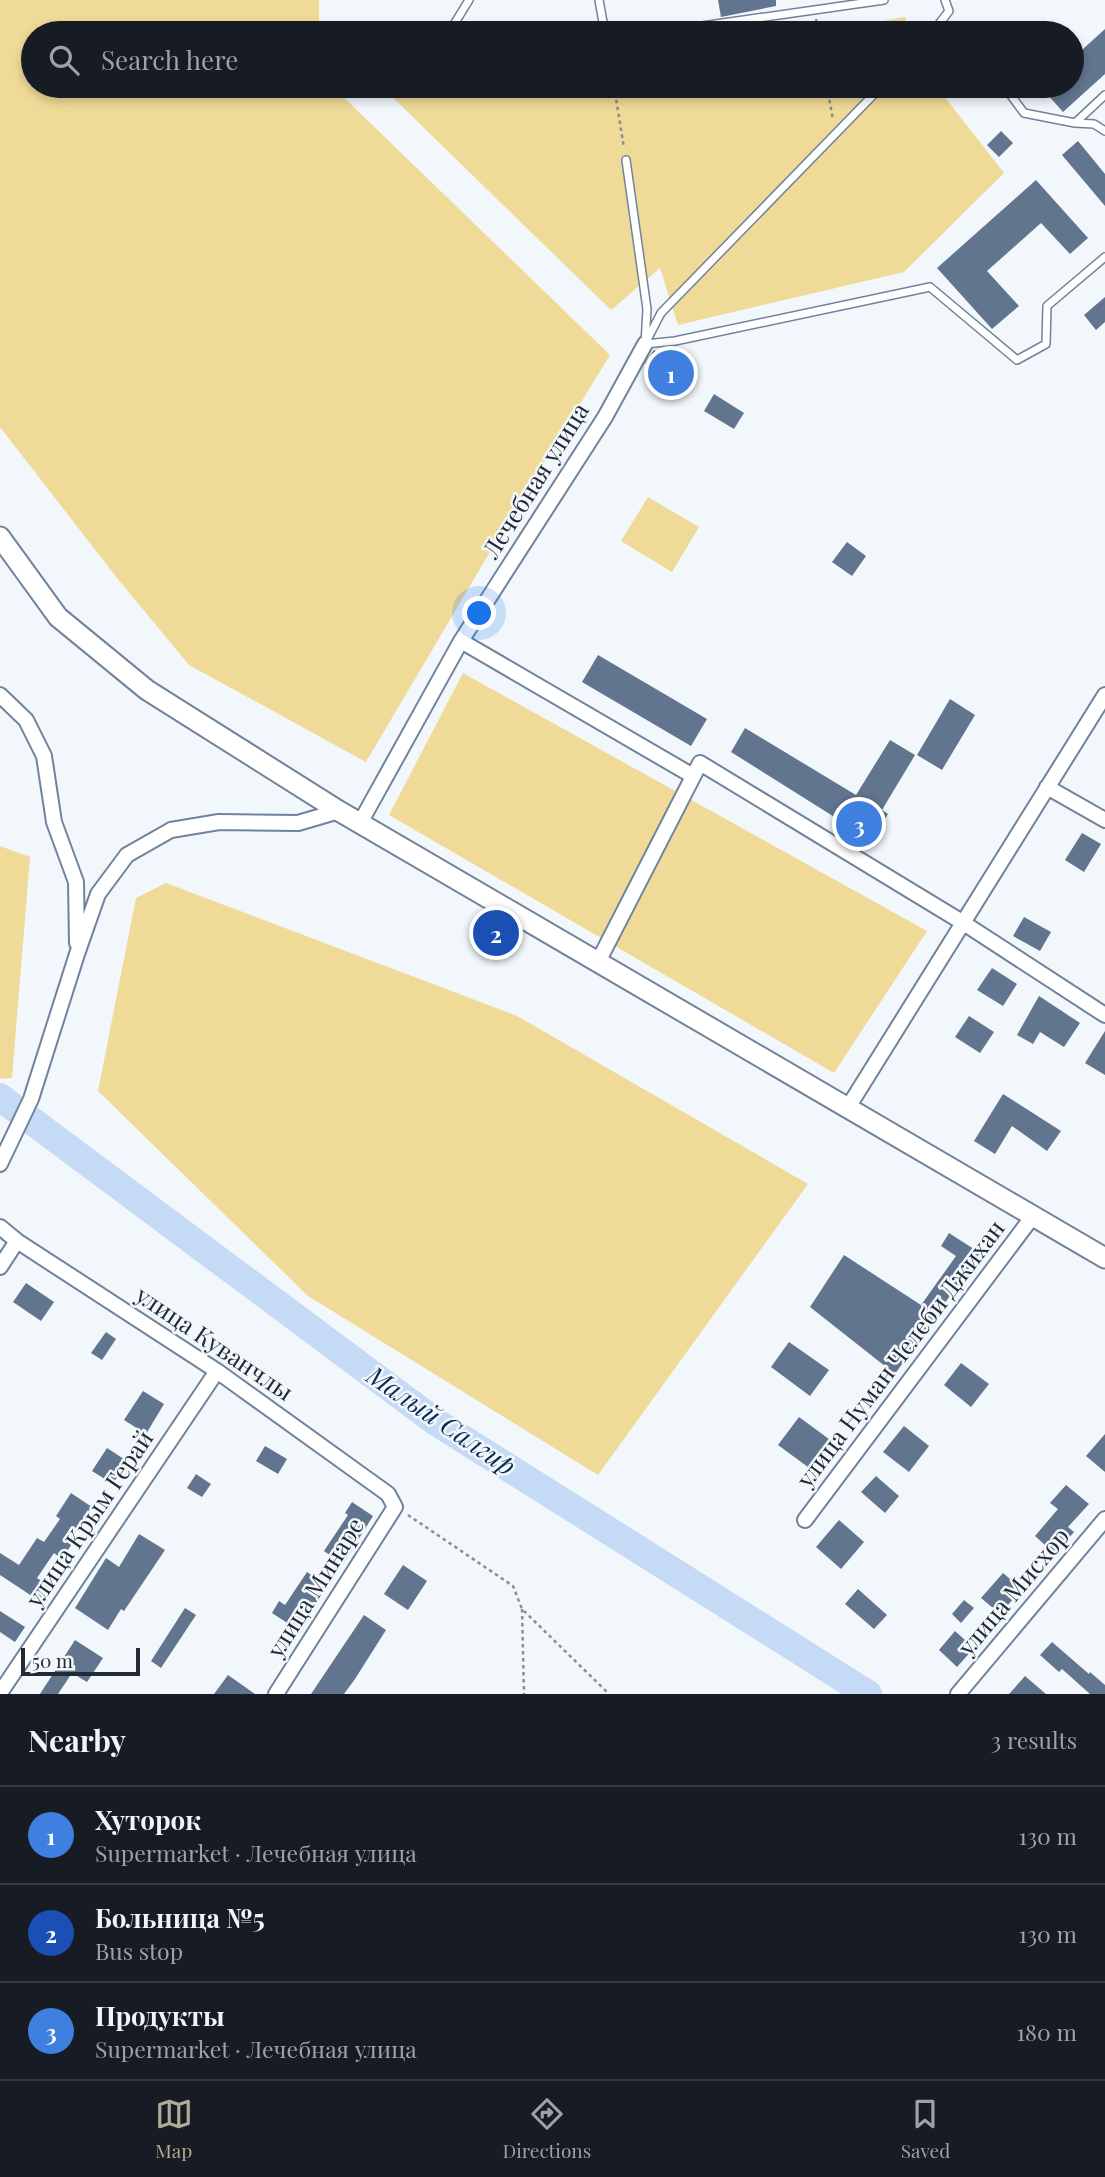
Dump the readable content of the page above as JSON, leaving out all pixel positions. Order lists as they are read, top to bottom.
{
  "streets": {
    "street": [
      "Лечебная улица",
      "улица Куванчлы",
      "улица Нуман Челеби Джихан",
      "улица Крым Герай",
      "улица Минаре",
      "улица Мисхор"
    ]
  },
  "crossings": [
    ["улица Куванчлы", "улица Крым Герай"],
    ["улица Куванчлы", "улица Минаре"]
  ],
  "water": ["Малый Салгир"],
  "scale_bar": "50 m",
  "page": {
    "search": "Search here",
    "pins": ["1", "3", "2"],
    "scale": "50 m",
    "heading": ["Nearby", "3 results"],
    "list": [
      {
        "mark": "1",
        "name": "Хуторок",
        "note": "Supermarket · Лечебная улица",
        "value": "130 m"
      },
      {
        "mark": "2",
        "name": "Больница №5",
        "note": "Bus stop",
        "value": "130 m"
      },
      {
        "mark": "3",
        "name": "Продукты",
        "note": "Supermarket · Лечебная улица",
        "value": "180 m"
      }
    ],
    "nav": ["Map", "Directions", "Saved"]
  }
}
